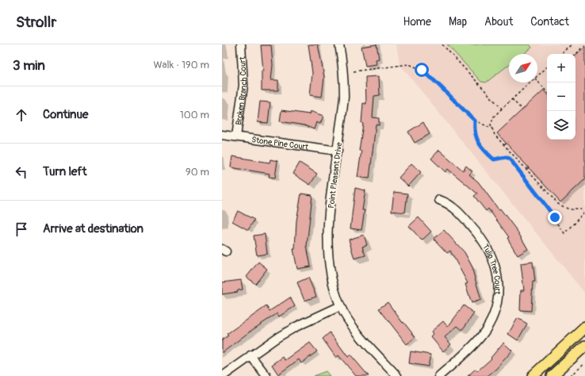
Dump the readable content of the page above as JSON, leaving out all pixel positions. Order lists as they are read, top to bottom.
{
  "streets": {
    "street": [
      "Broken Branch Court",
      "Stone Pine Court",
      "Point Pleasant Drive",
      "Tulip Tree Court"
    ]
  },
  "crossings": [
    ["Broken Branch Court", "Stone Pine Court"],
    ["Stone Pine Court", "Point Pleasant Drive"]
  ],
  "north": "top right",
  "page": {
    "header": "Strollr",
    "nav": [
      "Home",
      "Map",
      "About",
      "Contact"
    ],
    "heading": ["3 min", "Walk · 190 m"],
    "map_buttons": ["+", "−"],
    "list": [
      ["Continue", "100 m"],
      ["Turn left", "90 m"],
      "Arrive at destination"
    ]
  }
}
